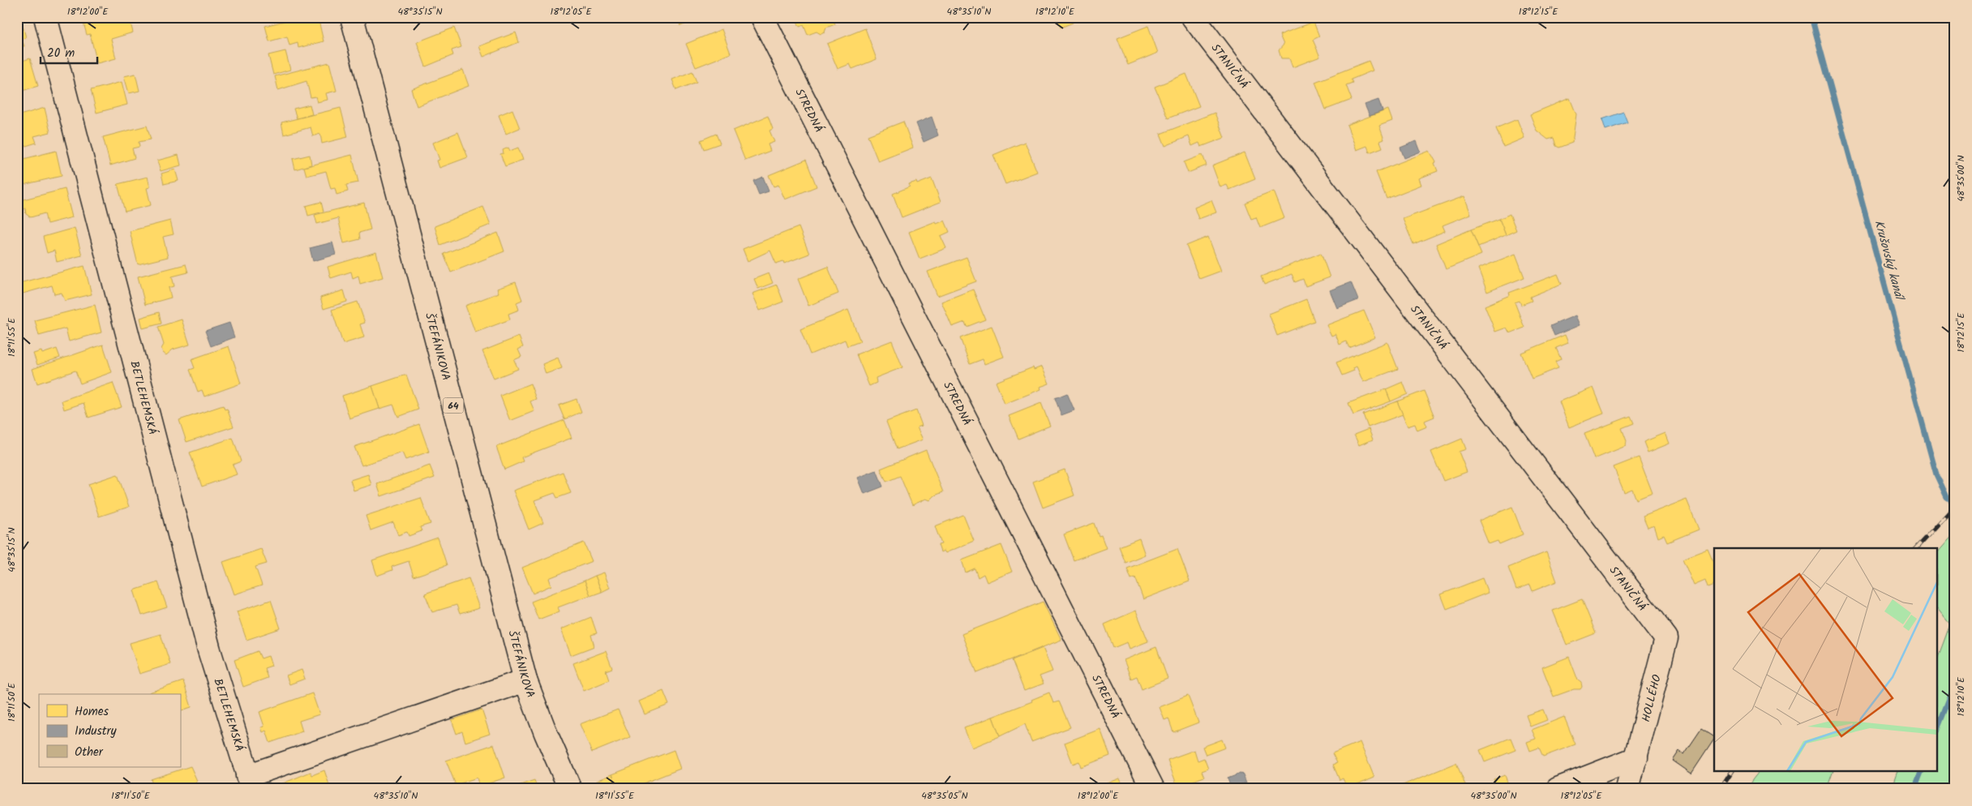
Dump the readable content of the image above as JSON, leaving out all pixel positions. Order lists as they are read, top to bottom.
{
  "streets": {
    "street": [
      "STANIČNÁ",
      "STREDNÁ",
      "ŠTEFÁNIKOVA",
      "BETLEHEMSKÁ",
      "64",
      "HOLLÉHO"
    ]
  },
  "crossings": [
    ["STANIČNÁ", "HOLLÉHO"],
    ["ŠTEFÁNIKOVA", "BETLEHEMSKÁ"]
  ],
  "water": ["Krušovský kanál"],
  "legend": ["Homes", "Industry", "Other"],
  "scale_bar": "20 m",
  "coordinates": [
    "18°12'00\"E",
    "48°35'15\"N",
    "18°12'05\"E",
    "48°35'10\"N",
    "18°12'10\"E",
    "18°12'15\"E",
    "48°35'00\"N",
    "18°11'55\"E",
    "18°11'50\"E",
    "48°35'05\"N"
  ]
}
